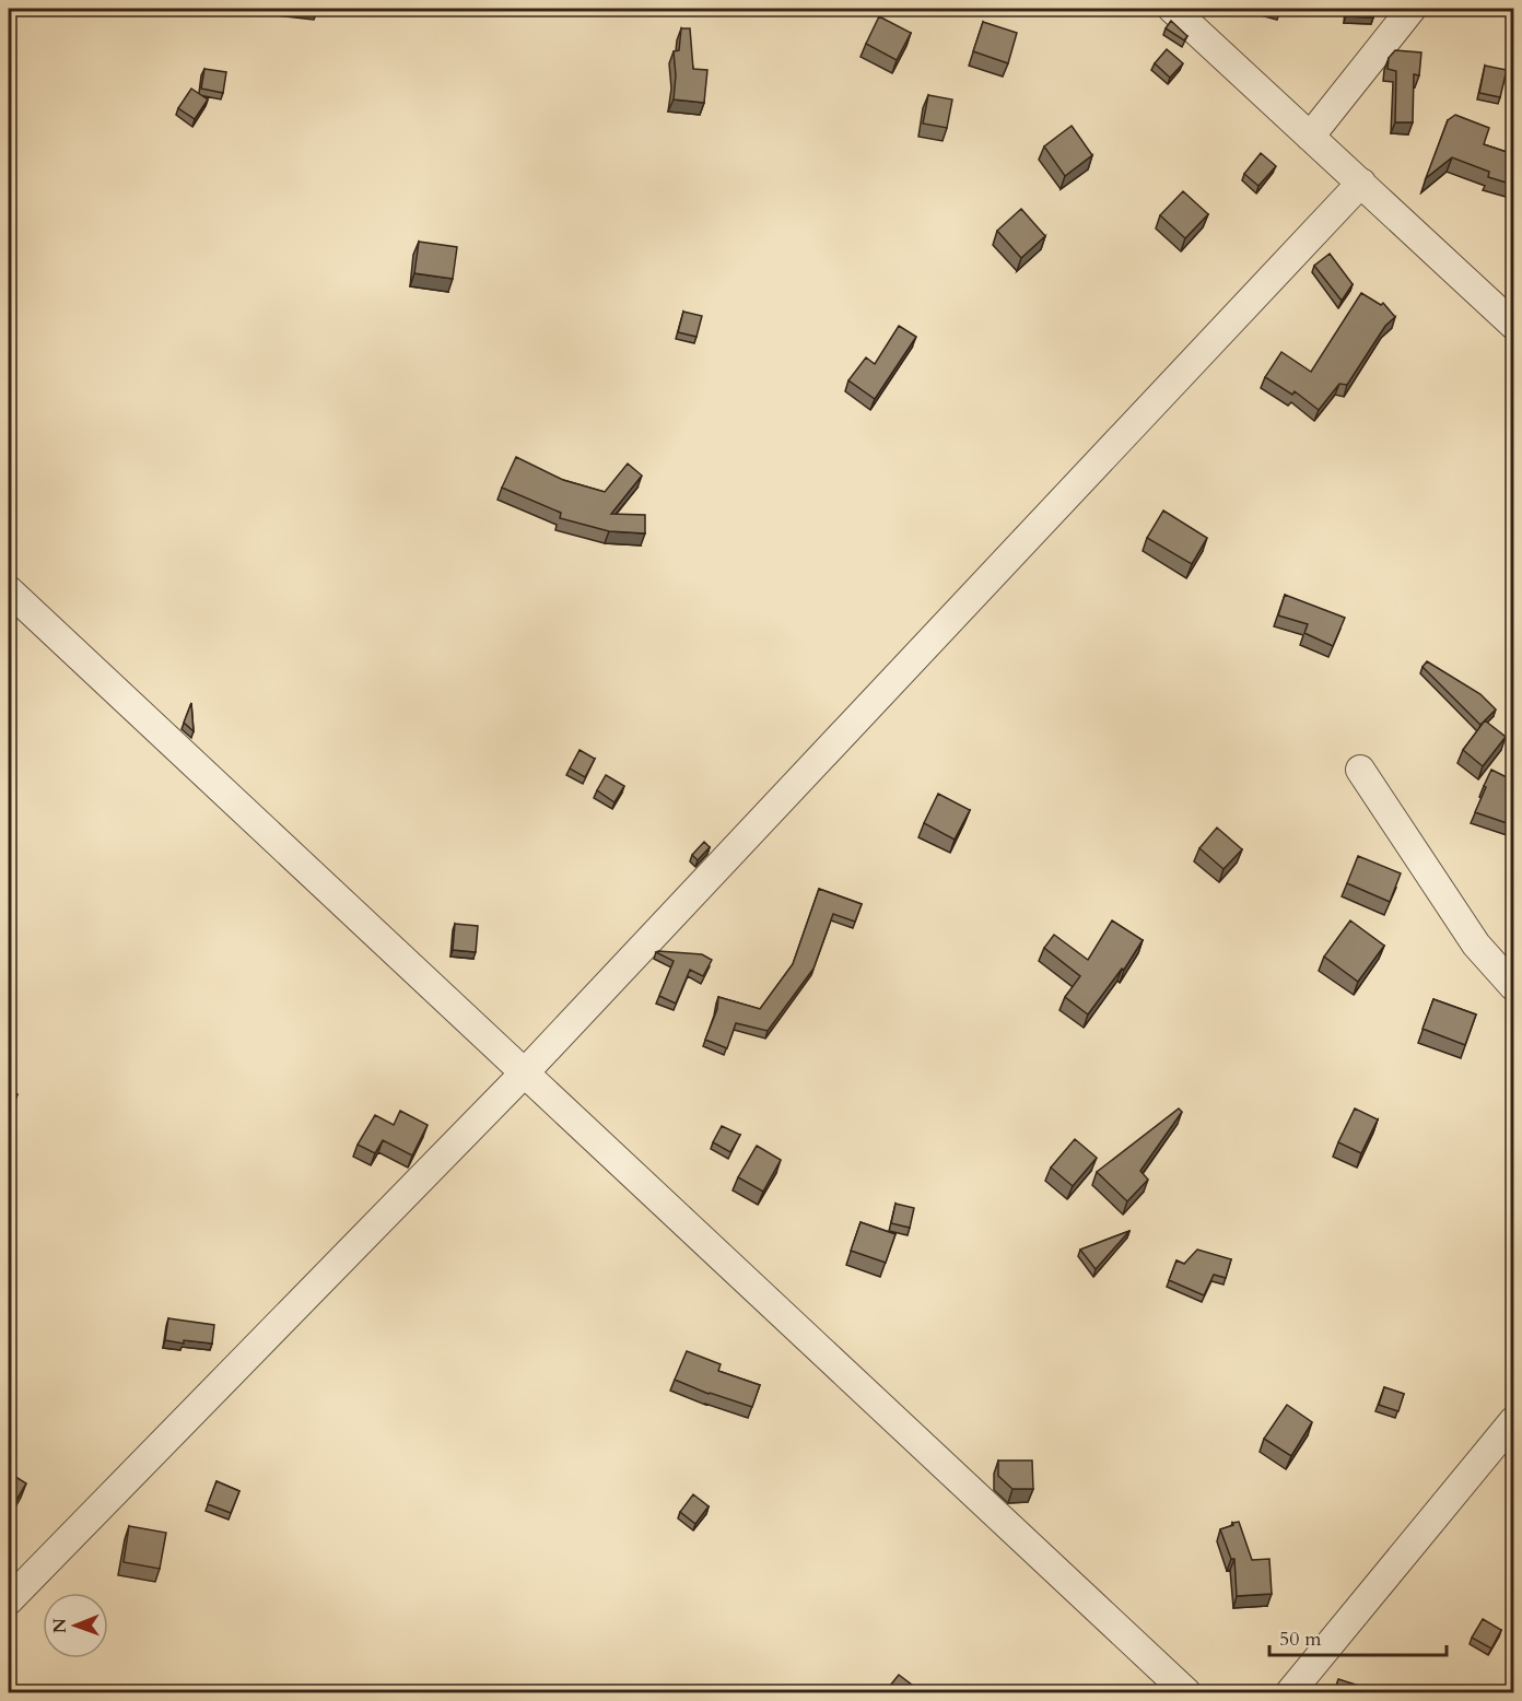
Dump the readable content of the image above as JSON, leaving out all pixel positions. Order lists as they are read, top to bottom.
{
  "scale_bar": "50 m",
  "north": "left"
}
